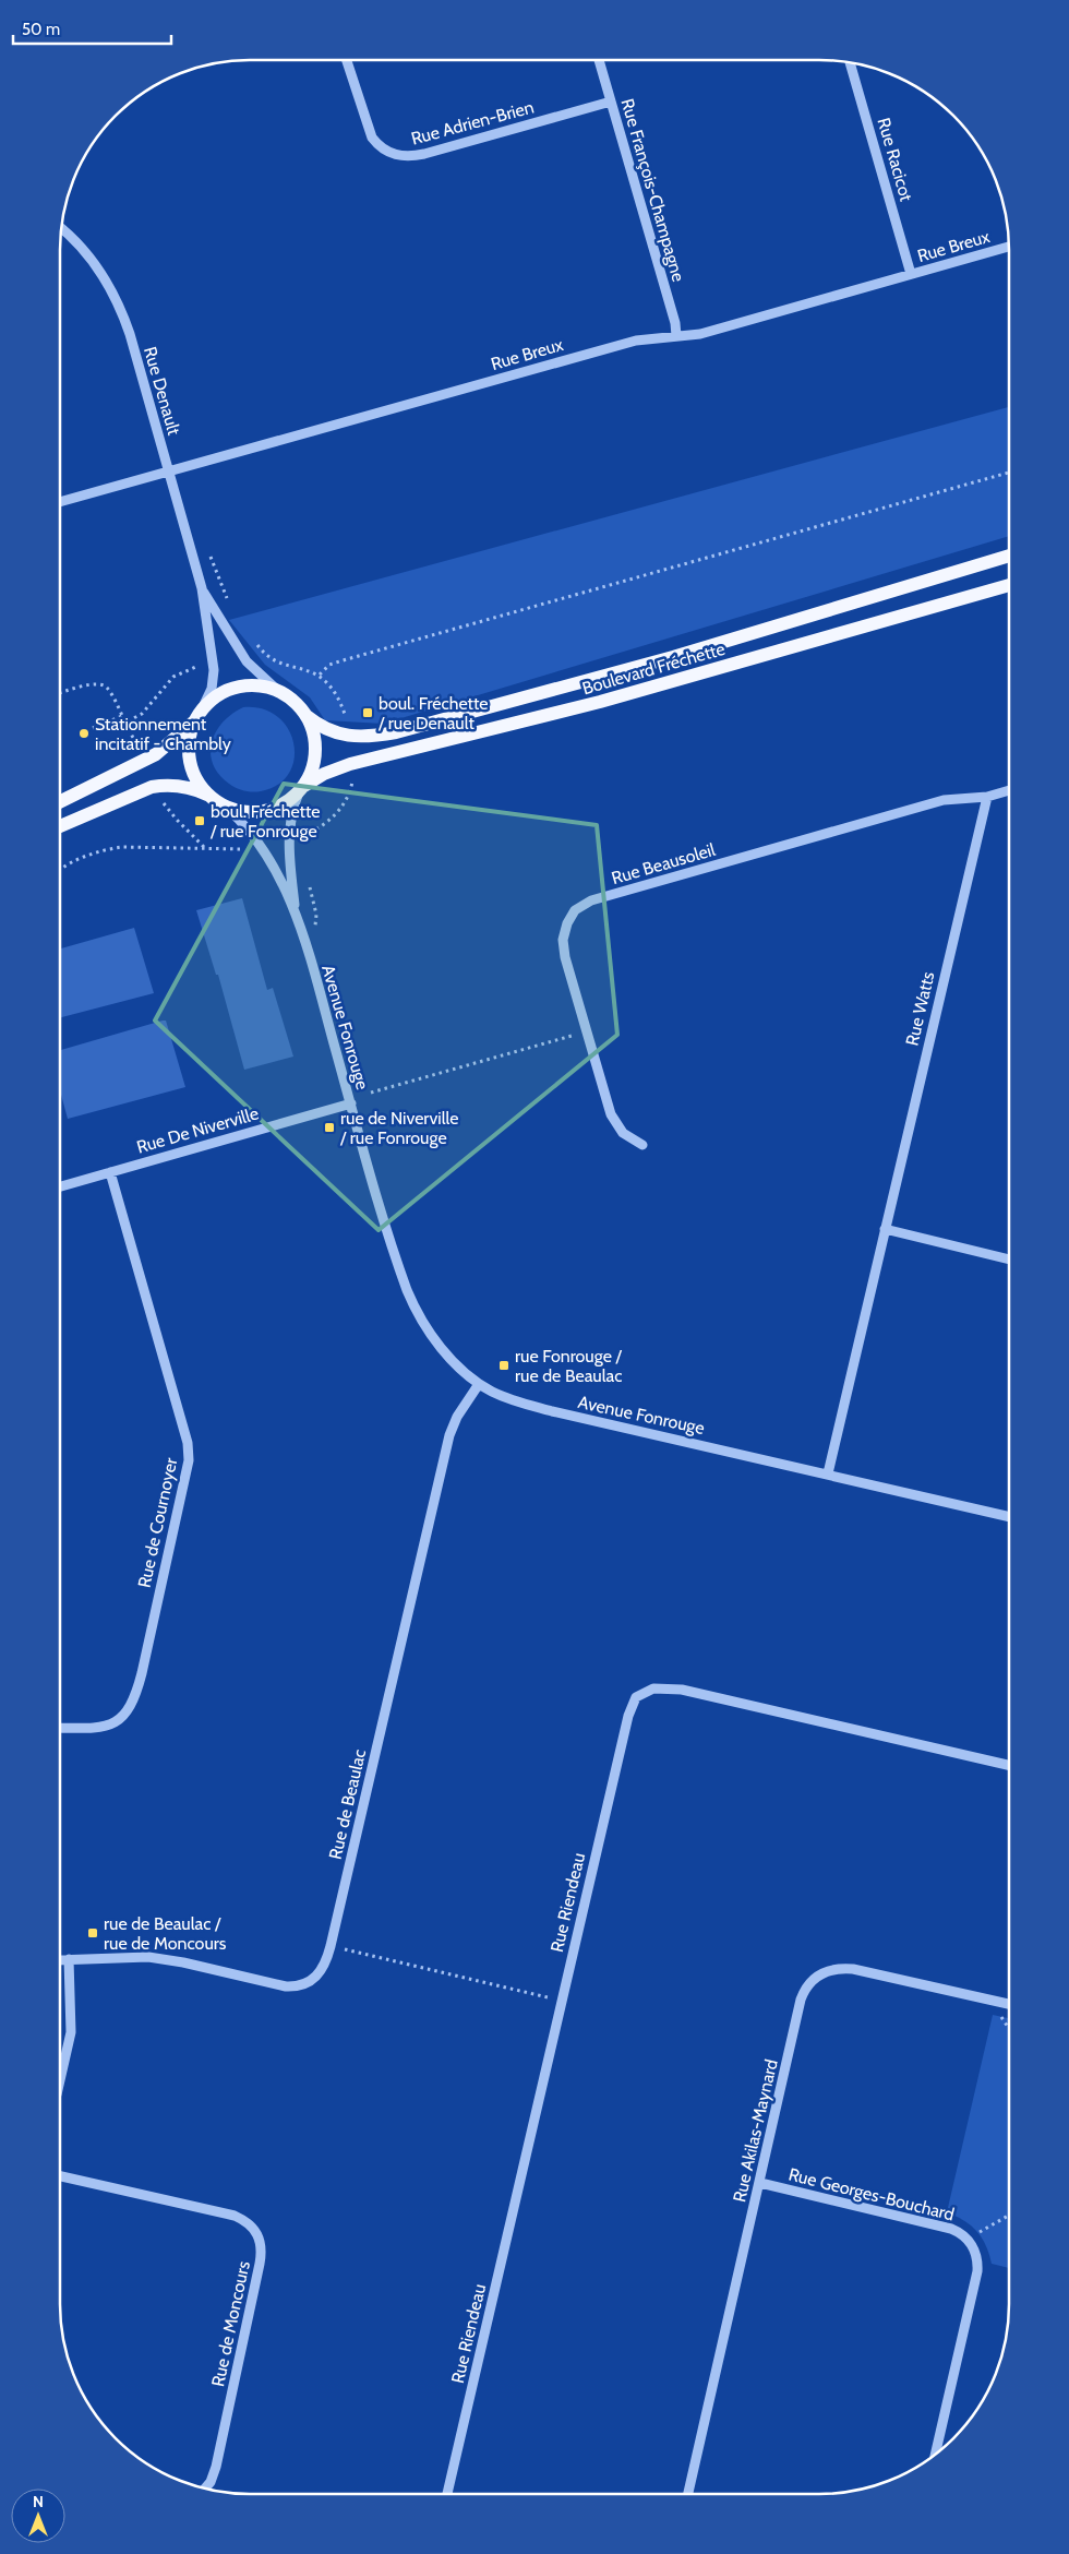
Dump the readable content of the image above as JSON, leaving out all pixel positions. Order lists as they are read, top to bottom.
{
  "streets": {
    "main road": ["Boulevard Fréchette"],
    "street": [
      "Rue Adrien-Brien",
      "Rue Racicot",
      "Rue François-Champagne",
      "Rue Breux",
      "Rue Denault",
      "Rue Beausoleil",
      "Rue Watts",
      "Avenue Fonrouge",
      "Rue De Niverville",
      "Rue de Cournoyer",
      "Rue de Beaulac",
      "Rue Riendeau",
      "Rue Akilas-Maynard",
      "Rue Georges-Bouchard",
      "Rue de Moncours"
    ]
  },
  "crossings": [
    ["Rue Adrien-Brien", "Rue François-Champagne"],
    ["Rue Racicot", "Rue Breux"],
    ["Rue François-Champagne", "Rue Breux"],
    ["Rue Breux", "Rue Denault"],
    ["Rue Denault", "Boulevard Fréchette"],
    ["Rue Beausoleil", "Rue Watts"],
    ["Rue Watts", "Avenue Fonrouge"],
    ["Avenue Fonrouge", "Rue De Niverville"],
    ["Avenue Fonrouge", "Rue de Beaulac"],
    ["Rue De Niverville", "Rue de Cournoyer"],
    ["Rue Akilas-Maynard", "Rue Georges-Bouchard"]
  ],
  "places": {
    "transit": [
      "boul. Fréchette / rue Denault",
      "boul. Fréchette / rue Fonrouge",
      "rue de Niverville / rue Fonrouge",
      "rue Fonrouge / rue de Beaulac",
      "rue de Beaulac / rue de Moncours"
    ],
    "other": ["Stationnement incitatif - Chambly"]
  },
  "scale_bar": "50 m",
  "north": "top"
}
